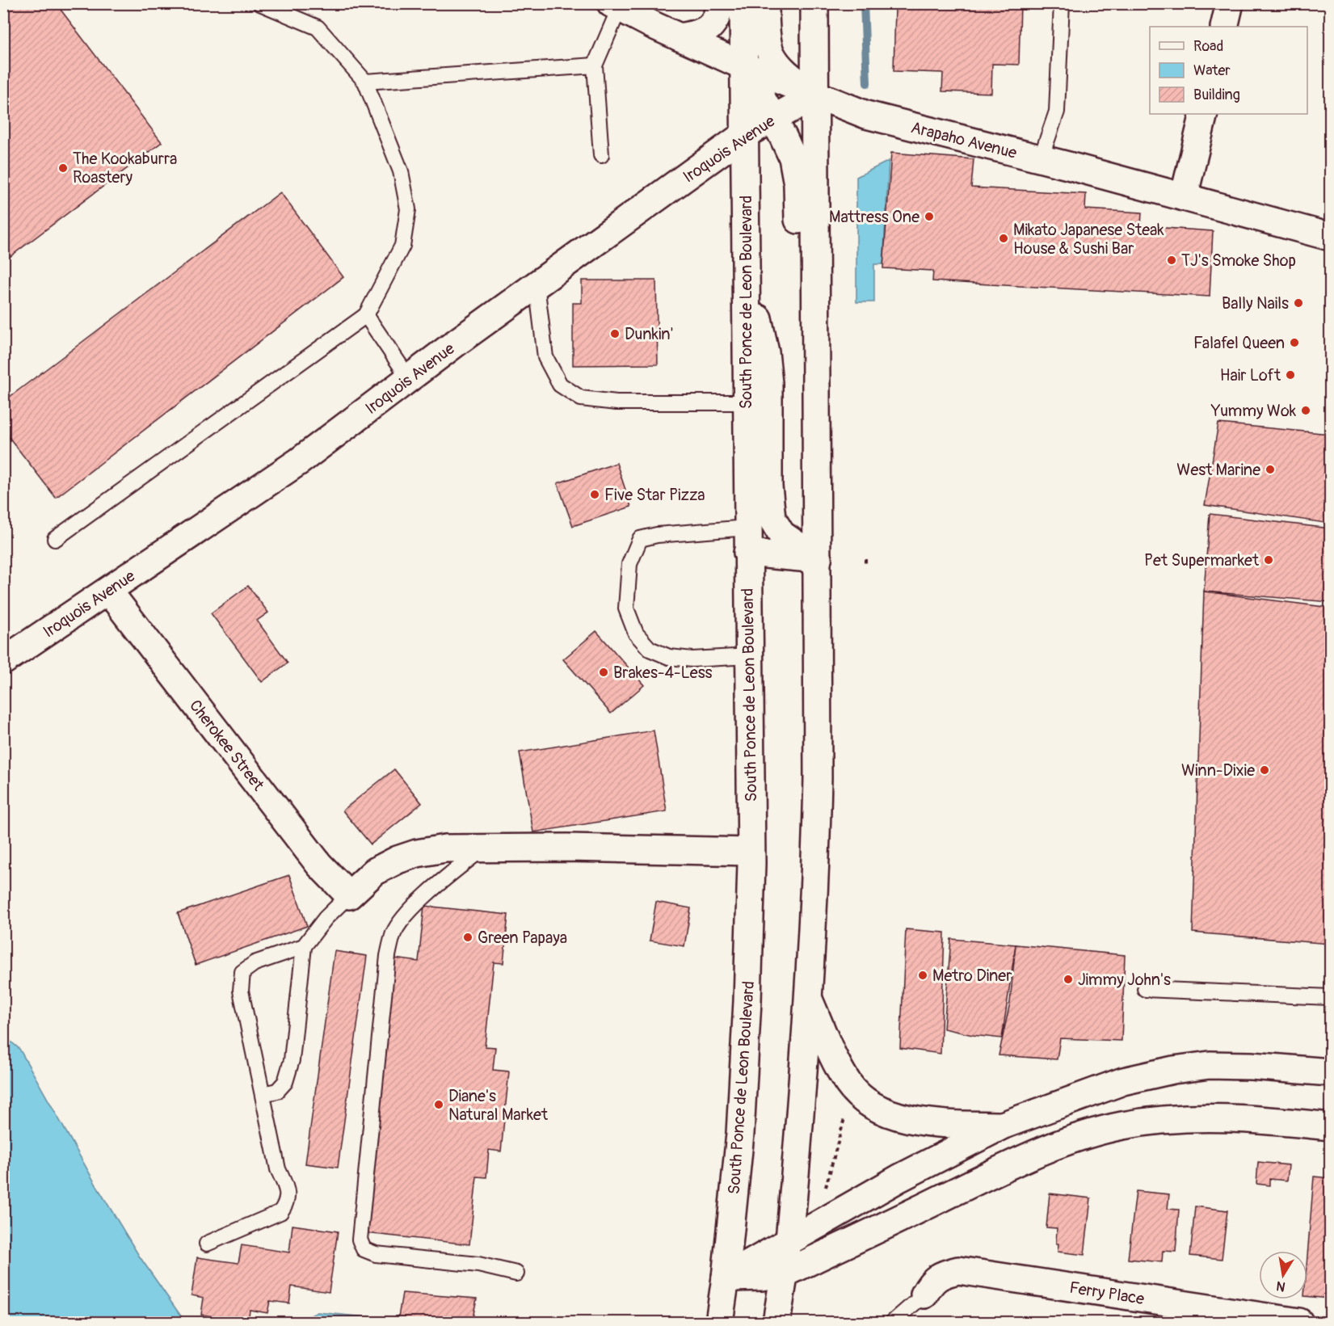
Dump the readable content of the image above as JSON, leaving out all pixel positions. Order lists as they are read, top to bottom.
{
  "streets": {
    "main road": [
      "Arapaho Avenue",
      "Iroquois Avenue",
      "South Ponce de Leon Boulevard",
      "Cherokee Street",
      "Ferry Place"
    ]
  },
  "crossings": [
    ["Arapaho Avenue", "Iroquois Avenue"],
    ["Arapaho Avenue", "South Ponce de Leon Boulevard"],
    ["Iroquois Avenue", "South Ponce de Leon Boulevard"],
    ["Iroquois Avenue", "Cherokee Street"]
  ],
  "places": [
    "The Kookaburra Roastery",
    "Mattress One",
    "Mikato Japanese Steak House & Sushi Bar",
    "TJ's Smoke Shop",
    "Bally Nails",
    "Dunkin'",
    "Falafel Queen",
    "Hair Loft",
    "Yummy Wok",
    "West Marine",
    "Five Star Pizza",
    "Pet Supermarket",
    "Brakes-4-Less",
    "Winn-Dixie",
    "Green Papaya",
    "Metro Diner",
    "Jimmy John's",
    "Diane's Natural Market"
  ],
  "legend": ["Road", "Water", "Building"],
  "north": "bottom"
}
